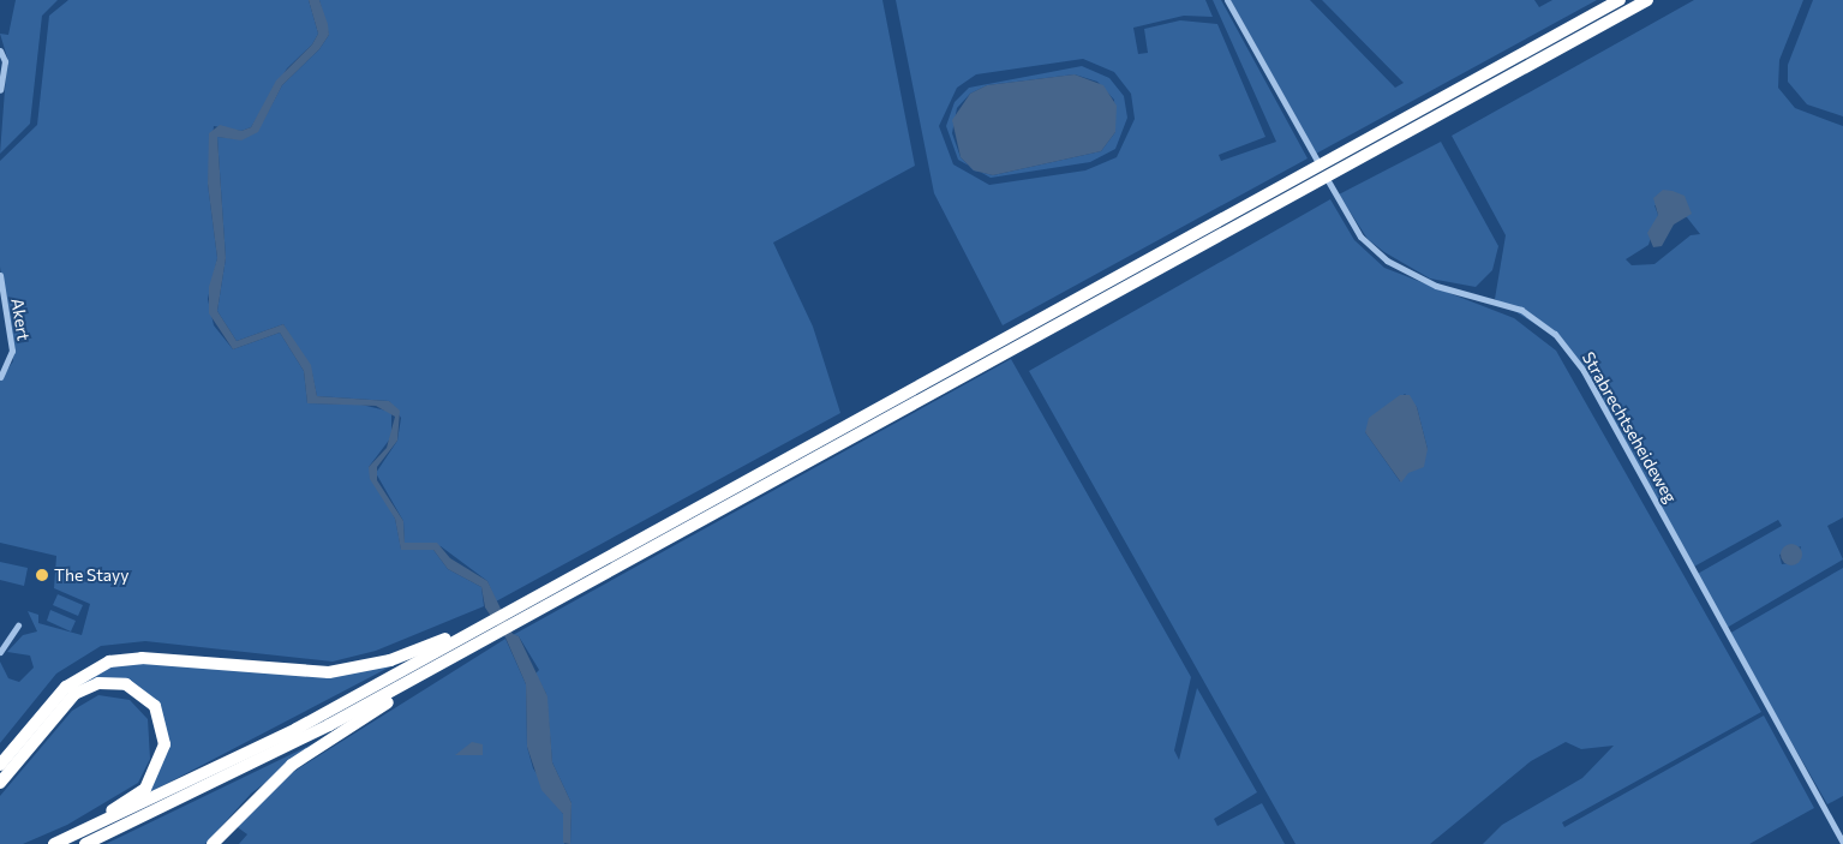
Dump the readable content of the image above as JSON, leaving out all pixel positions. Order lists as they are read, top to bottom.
{
  "streets": {
    "street": ["Akert", "Strabrechtseheideweg"]
  },
  "places": ["The Stayy"]
}
